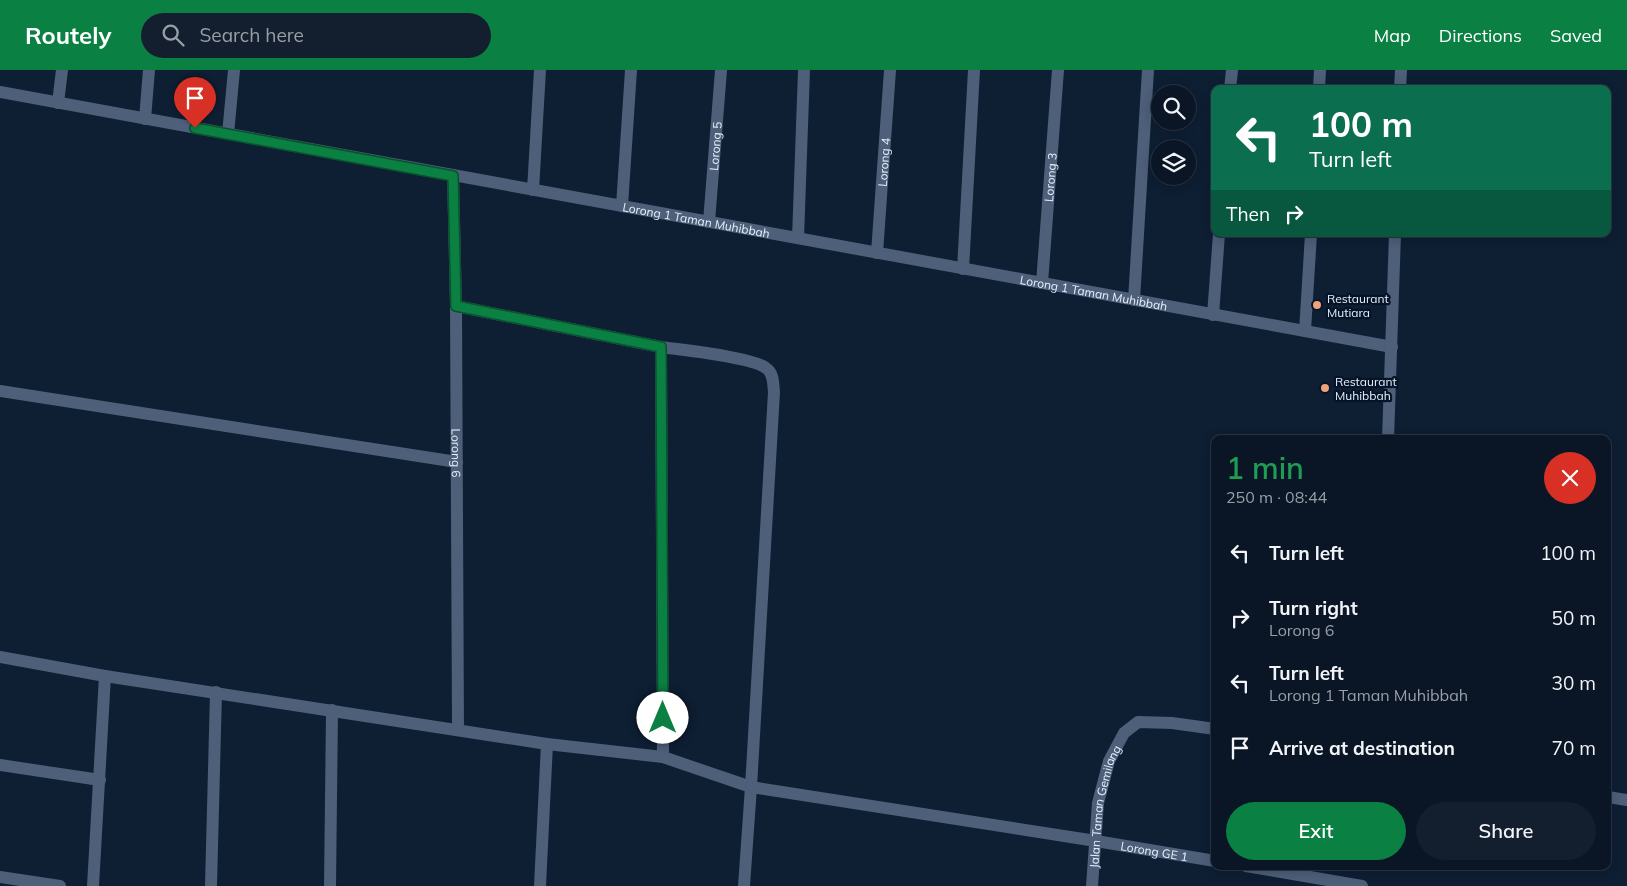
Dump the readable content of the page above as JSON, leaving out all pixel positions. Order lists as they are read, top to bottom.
{
  "streets": {
    "street": [
      "Lorong 5",
      "Lorong 4",
      "Lorong 3",
      "Lorong 1 Taman Muhibbah",
      "Lorong 6",
      "Jalan Taman Gemilang",
      "Lorong GE 1"
    ]
  },
  "crossings": [
    ["Lorong 5", "Lorong 1 Taman Muhibbah"],
    ["Lorong 4", "Lorong 1 Taman Muhibbah"],
    ["Lorong 3", "Lorong 1 Taman Muhibbah"],
    ["Lorong 1 Taman Muhibbah", "Lorong 6"],
    ["Lorong 6", "Lorong GE 1"],
    ["Jalan Taman Gemilang", "Lorong GE 1"]
  ],
  "places": ["Restaurant Mutiara", "Restaurant Muhibbah"],
  "page": {
    "header": "Routely",
    "search": "Search here",
    "nav": ["Map", "Directions", "Saved"],
    "turn": ["100 m", "Turn left"],
    "then": "Then",
    "heading": ["1 min", "250 m · 08:44"],
    "list": [
      {
        "name": "Turn left",
        "value": "100 m"
      },
      {
        "name": "Turn right",
        "note": "Lorong 6",
        "value": "50 m"
      },
      {
        "name": "Turn left",
        "note": "Lorong 1 Taman Muhibbah",
        "value": "30 m"
      },
      {
        "name": "Arrive at destination",
        "value": "70 m"
      }
    ],
    "buttons": ["Exit", "Share"]
  }
}
